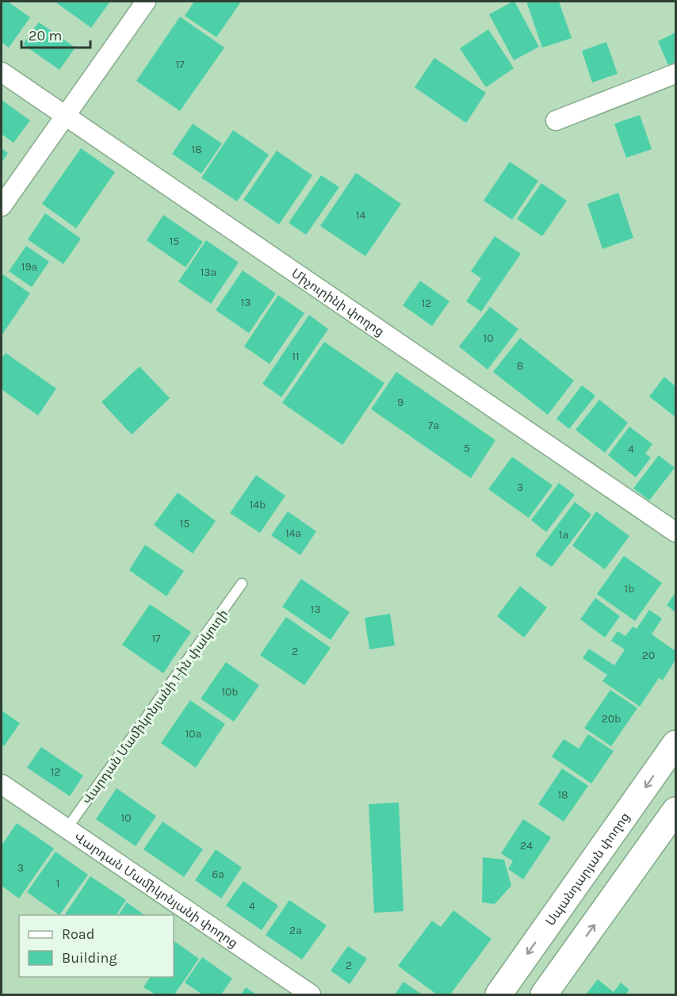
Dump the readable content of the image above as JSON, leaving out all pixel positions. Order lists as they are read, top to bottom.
{
  "streets": {
    "main road": ["Սպանդարյան փողոց"],
    "street": ["Միչուրինի փողոց", "Վարդան Մամիկոնյանի փողոց"],
    "lane": ["Վարդան Մամիկոնյանի 1-ին փակուղի"]
  },
  "crossings": [
    ["Վարդան Մամիկոնյանի 1-ին փակուղի", "Վարդան Մամիկոնյանի փողոց"]
  ],
  "house_numbers": [
    "17",
    "18",
    "14",
    "15",
    "19a",
    "13a",
    "13",
    "12",
    "10",
    "11",
    "8",
    "9",
    "7a",
    "5",
    "4",
    "3",
    "14b",
    "15",
    "14a",
    "1a",
    "1b",
    "13",
    "17",
    "2",
    "20",
    "10b",
    "20b",
    "10a",
    "12",
    "18",
    "10",
    "24",
    "3",
    "6a",
    "1",
    "4",
    "2a",
    "2"
  ],
  "legend": ["Road", "Building"],
  "scale_bar": "20 m"
}
